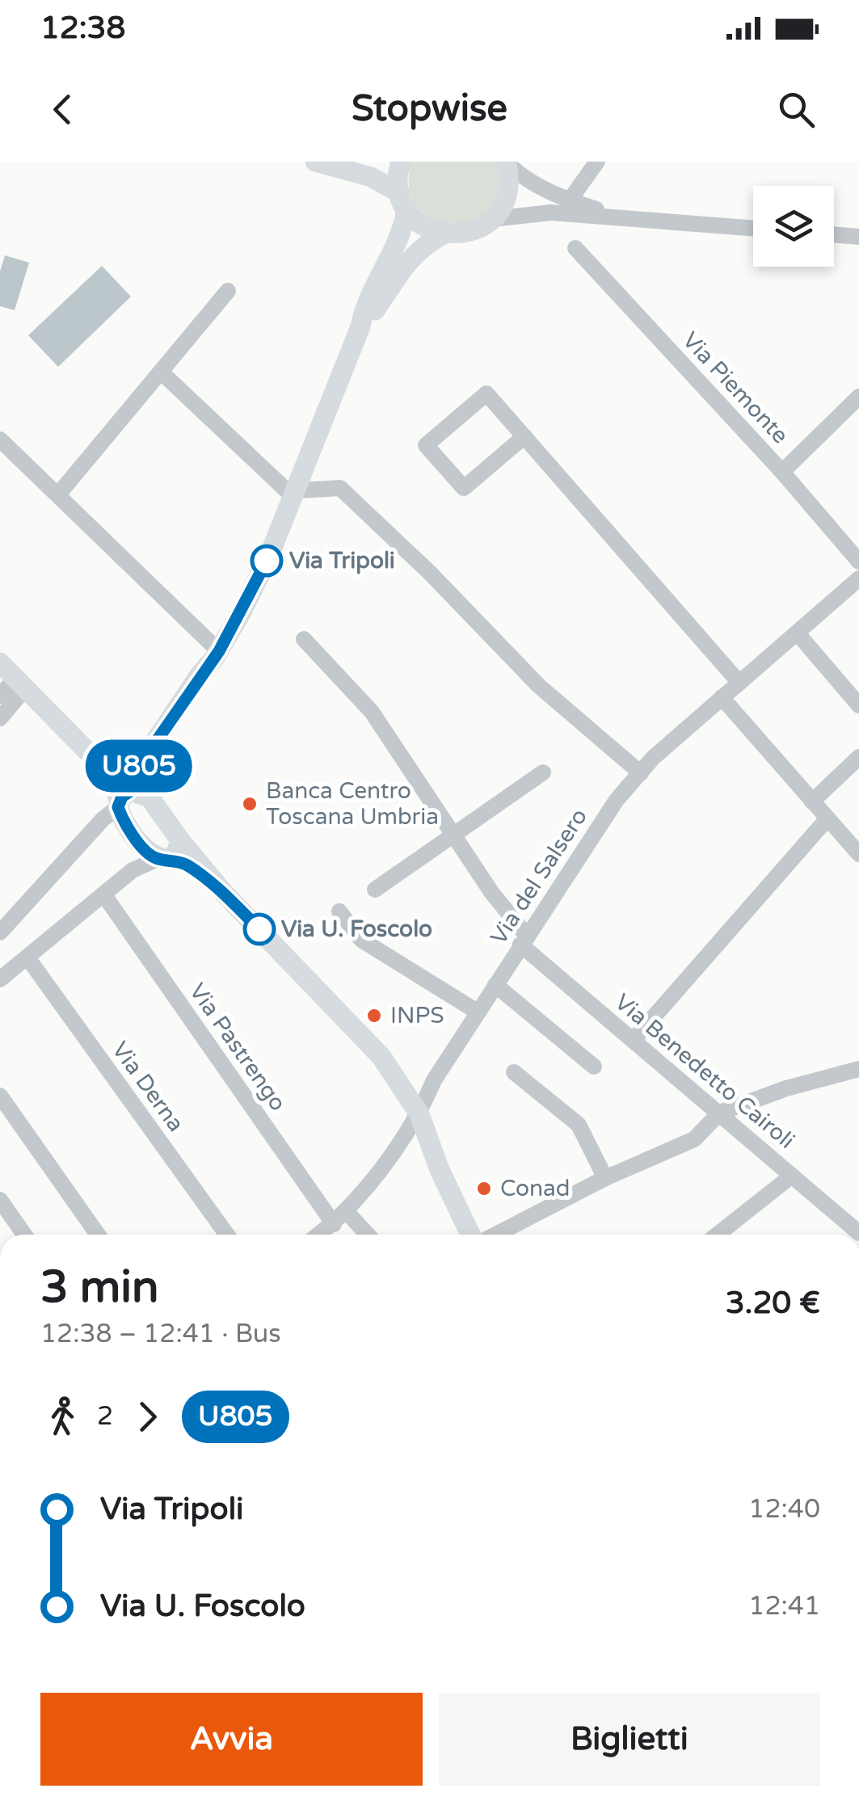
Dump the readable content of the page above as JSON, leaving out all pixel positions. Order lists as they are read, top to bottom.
{
  "streets": {
    "street": [
      "Via Piemonte",
      "Via del Salsero",
      "Via Pastrengo",
      "Via Benedetto Cairoli",
      "Via Derna"
    ]
  },
  "crossings": [
    ["Via del Salsero", "Via Pastrengo"],
    ["Via del Salsero", "Via Benedetto Cairoli"]
  ],
  "places": [
    "Via Tripoli",
    "Banca Centro Toscana Umbria",
    "Via U. Foscolo",
    "INPS",
    "Conad"
  ],
  "lines": ["bus line U805"],
  "page": {
    "status": "12:38",
    "header": "Stopwise",
    "on_map": "U805",
    "heading": ["3 min", "12:38 – 12:41 · Bus", "3.20 €"],
    "legs": ["2", "U805"],
    "list": [
      {
        "name": "Via Tripoli",
        "value": "12:40"
      },
      {
        "name": "Via U. Foscolo",
        "value": "12:41"
      }
    ],
    "buttons": ["Avvia", "Biglietti"]
  }
}
